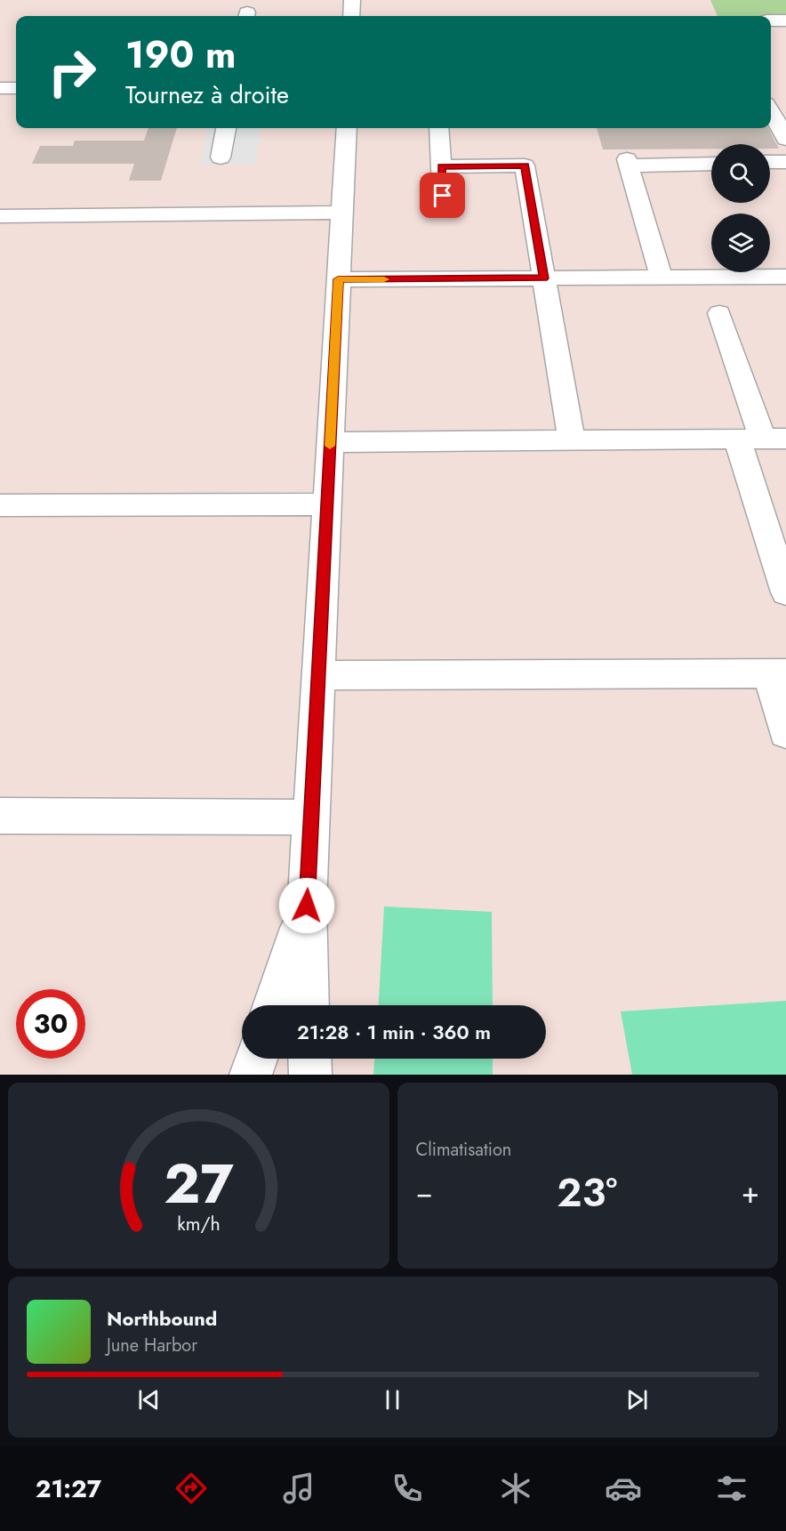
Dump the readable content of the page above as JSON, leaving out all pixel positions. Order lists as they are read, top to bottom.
{
  "page": {
    "turn": ["190 m", "Tournez à droite"],
    "limit": "30",
    "trip": "21:28 · 1 min · 360 m",
    "tile": "Climatisation",
    "heat": ["−", "23°", "+"],
    "song": ["Northbound", "June Harbor"],
    "tabs": "21:27",
    "gauge": ["27", "km/h"]
  }
}
